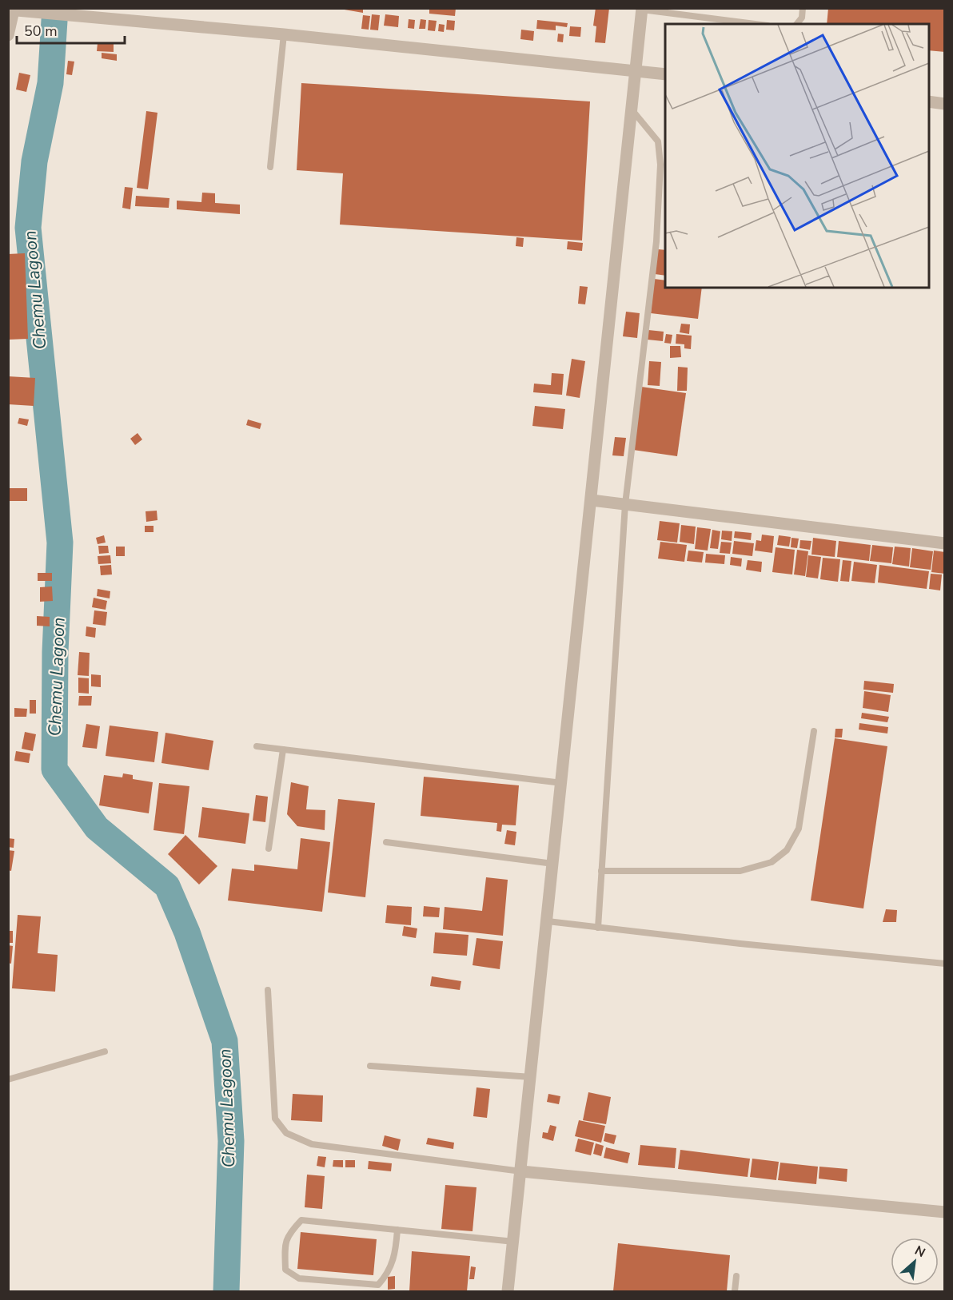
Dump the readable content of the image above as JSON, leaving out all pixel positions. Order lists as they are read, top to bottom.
{
  "water": ["Chemu Lagoon"],
  "scale_bar": "50 m",
  "north": "top right"
}
